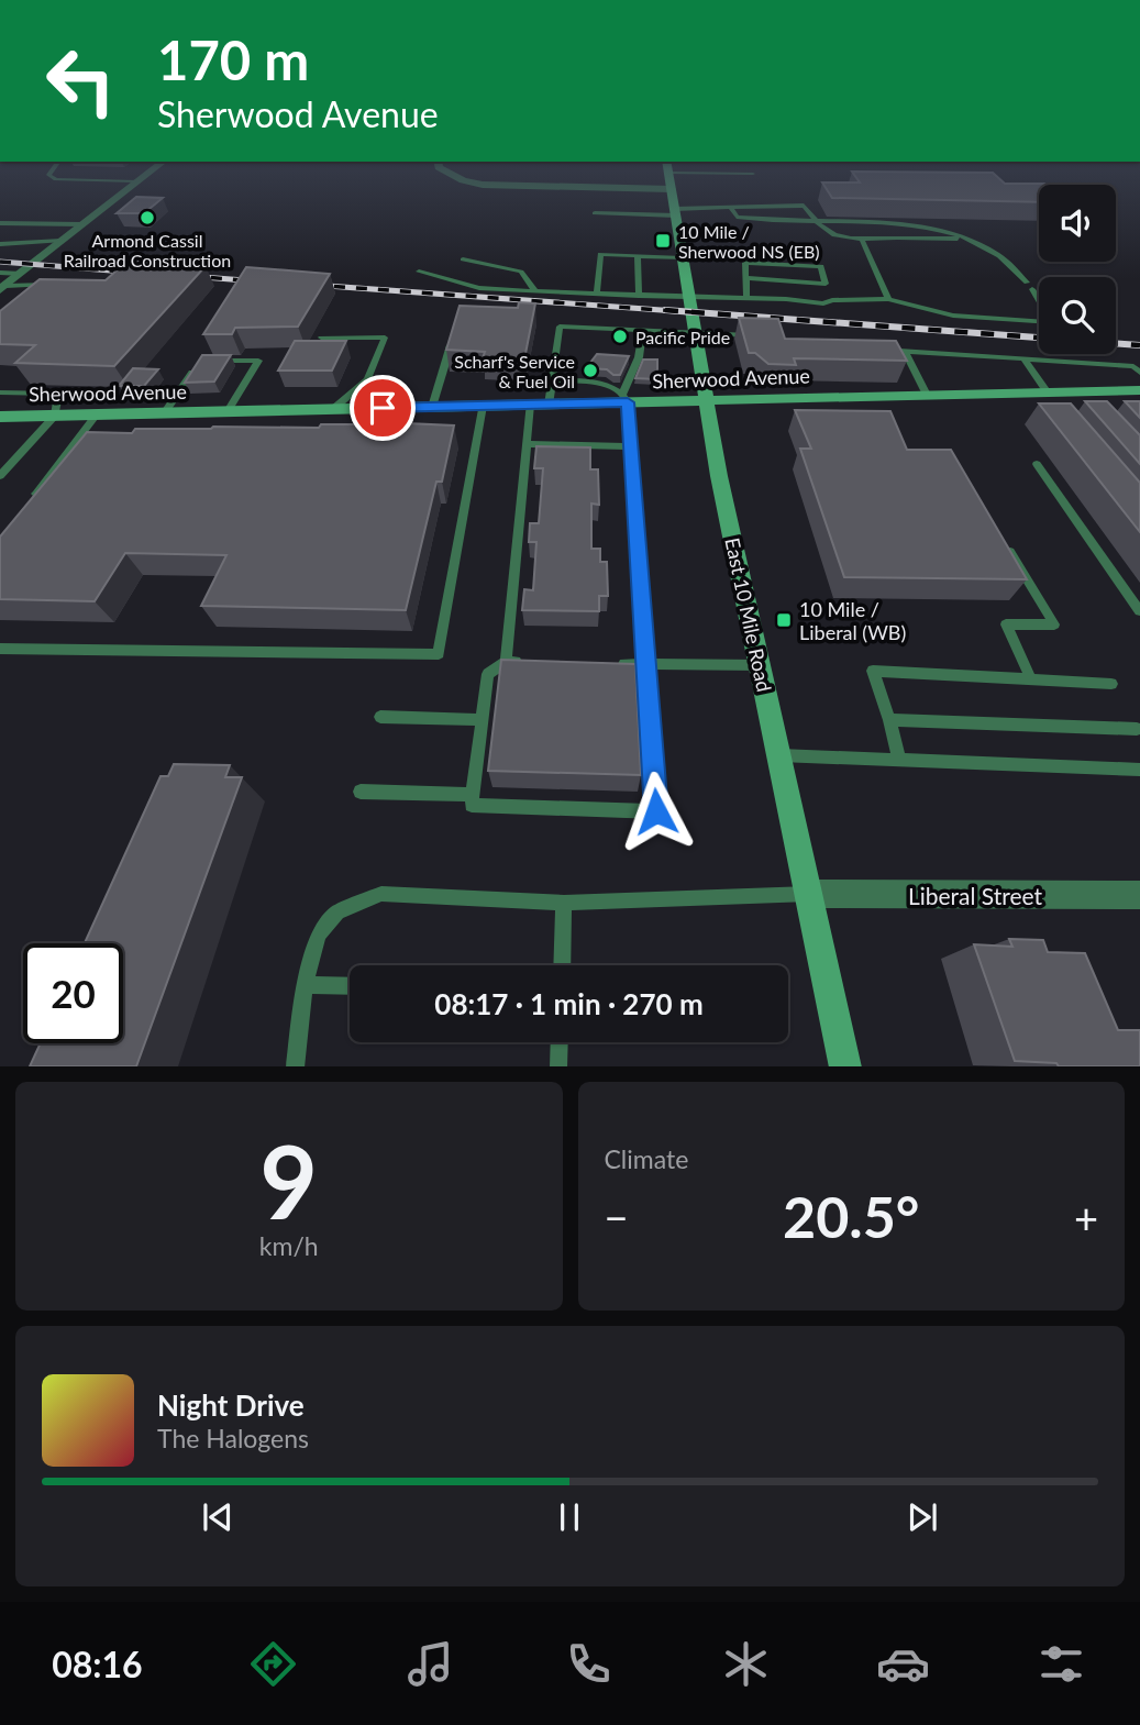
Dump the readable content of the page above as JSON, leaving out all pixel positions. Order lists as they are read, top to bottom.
{
  "streets": {
    "street": ["Sherwood Avenue", "East 10 Mile Road", "Liberal Street"]
  },
  "crossings": [
    ["Sherwood Avenue", "East 10 Mile Road"],
    ["East 10 Mile Road", "Liberal Street"]
  ],
  "places": {
    "other": ["Armond Cassil Railroad Construction", "Pacific Pride", "Scharf's Service & Fuel Oil"],
    "transit": ["10 Mile / Sherwood NS (EB)", "10 Mile / Liberal (WB)"]
  },
  "page": {
    "turn": ["170 m", "Sherwood Avenue"],
    "limit": "20",
    "trip": "08:17 · 1 min · 270 m",
    "tile": [
      ["9", "km/h"],
      "Climate"
    ],
    "heat": ["−", "20.5°", "+"],
    "song": ["Night Drive", "The Halogens"],
    "tabs": "08:16"
  }
}
